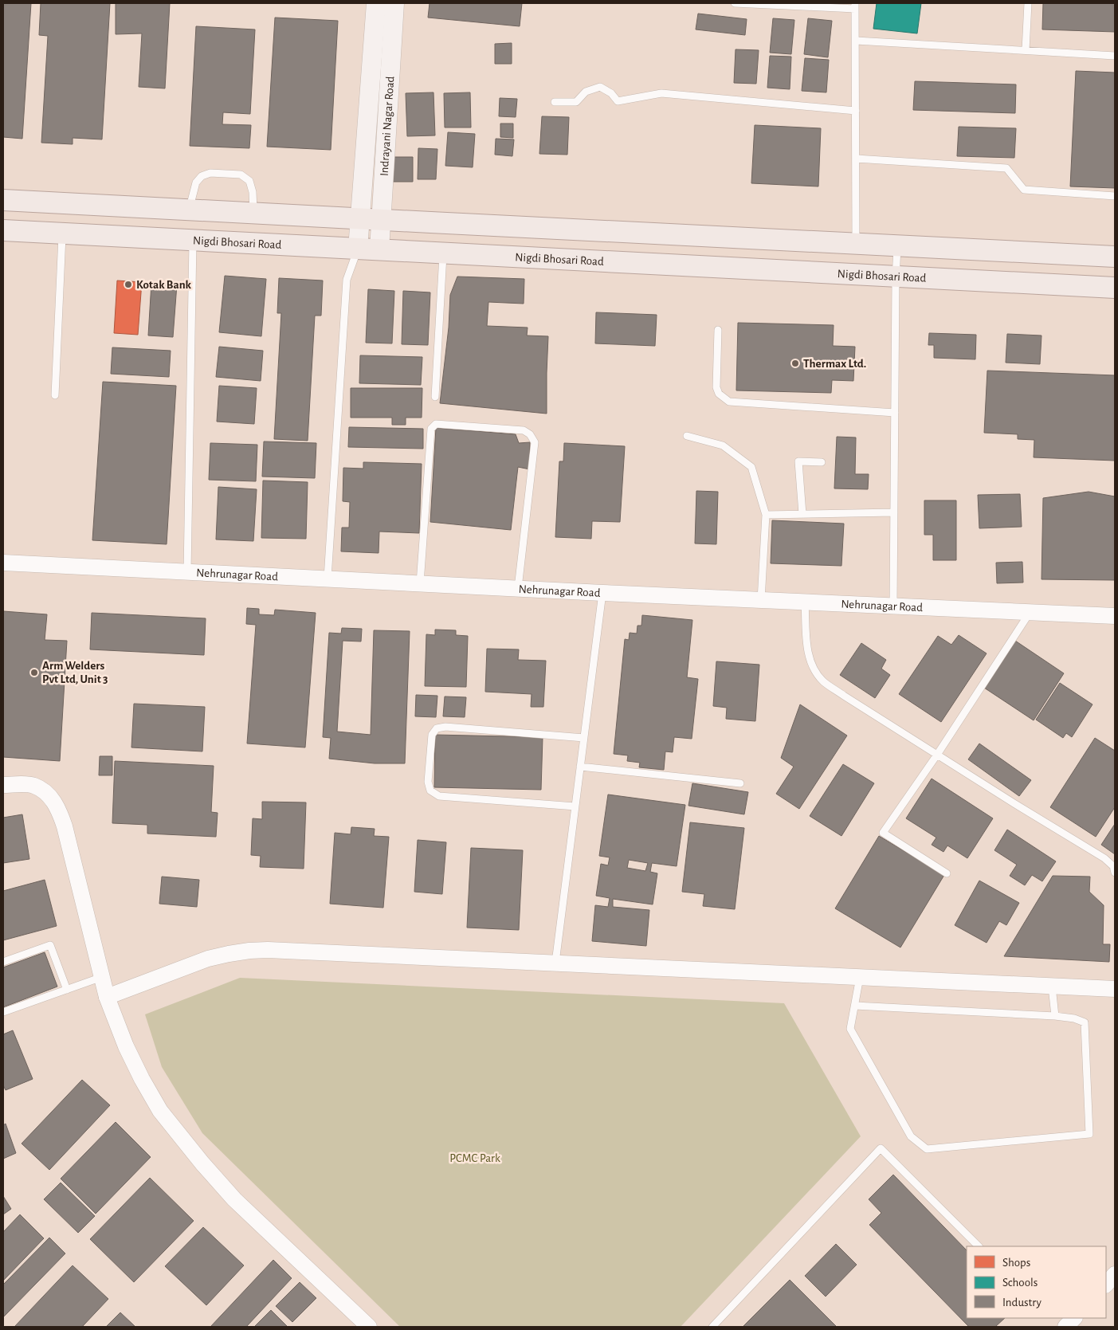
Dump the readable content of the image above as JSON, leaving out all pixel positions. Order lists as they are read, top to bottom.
{
  "streets": {
    "main road": ["Indrayani Nagar Road", "Nigdi Bhosari Road"],
    "street": ["Nehrunagar Road"]
  },
  "crossings": [
    ["Indrayani Nagar Road", "Nigdi Bhosari Road"]
  ],
  "parks": ["PCMC Park"],
  "places": ["Kotak Bank", "Thermax Ltd.", "Arm Welders Pvt Ltd, Unit 3"],
  "legend": ["Shops", "Schools", "Industry"]
}
